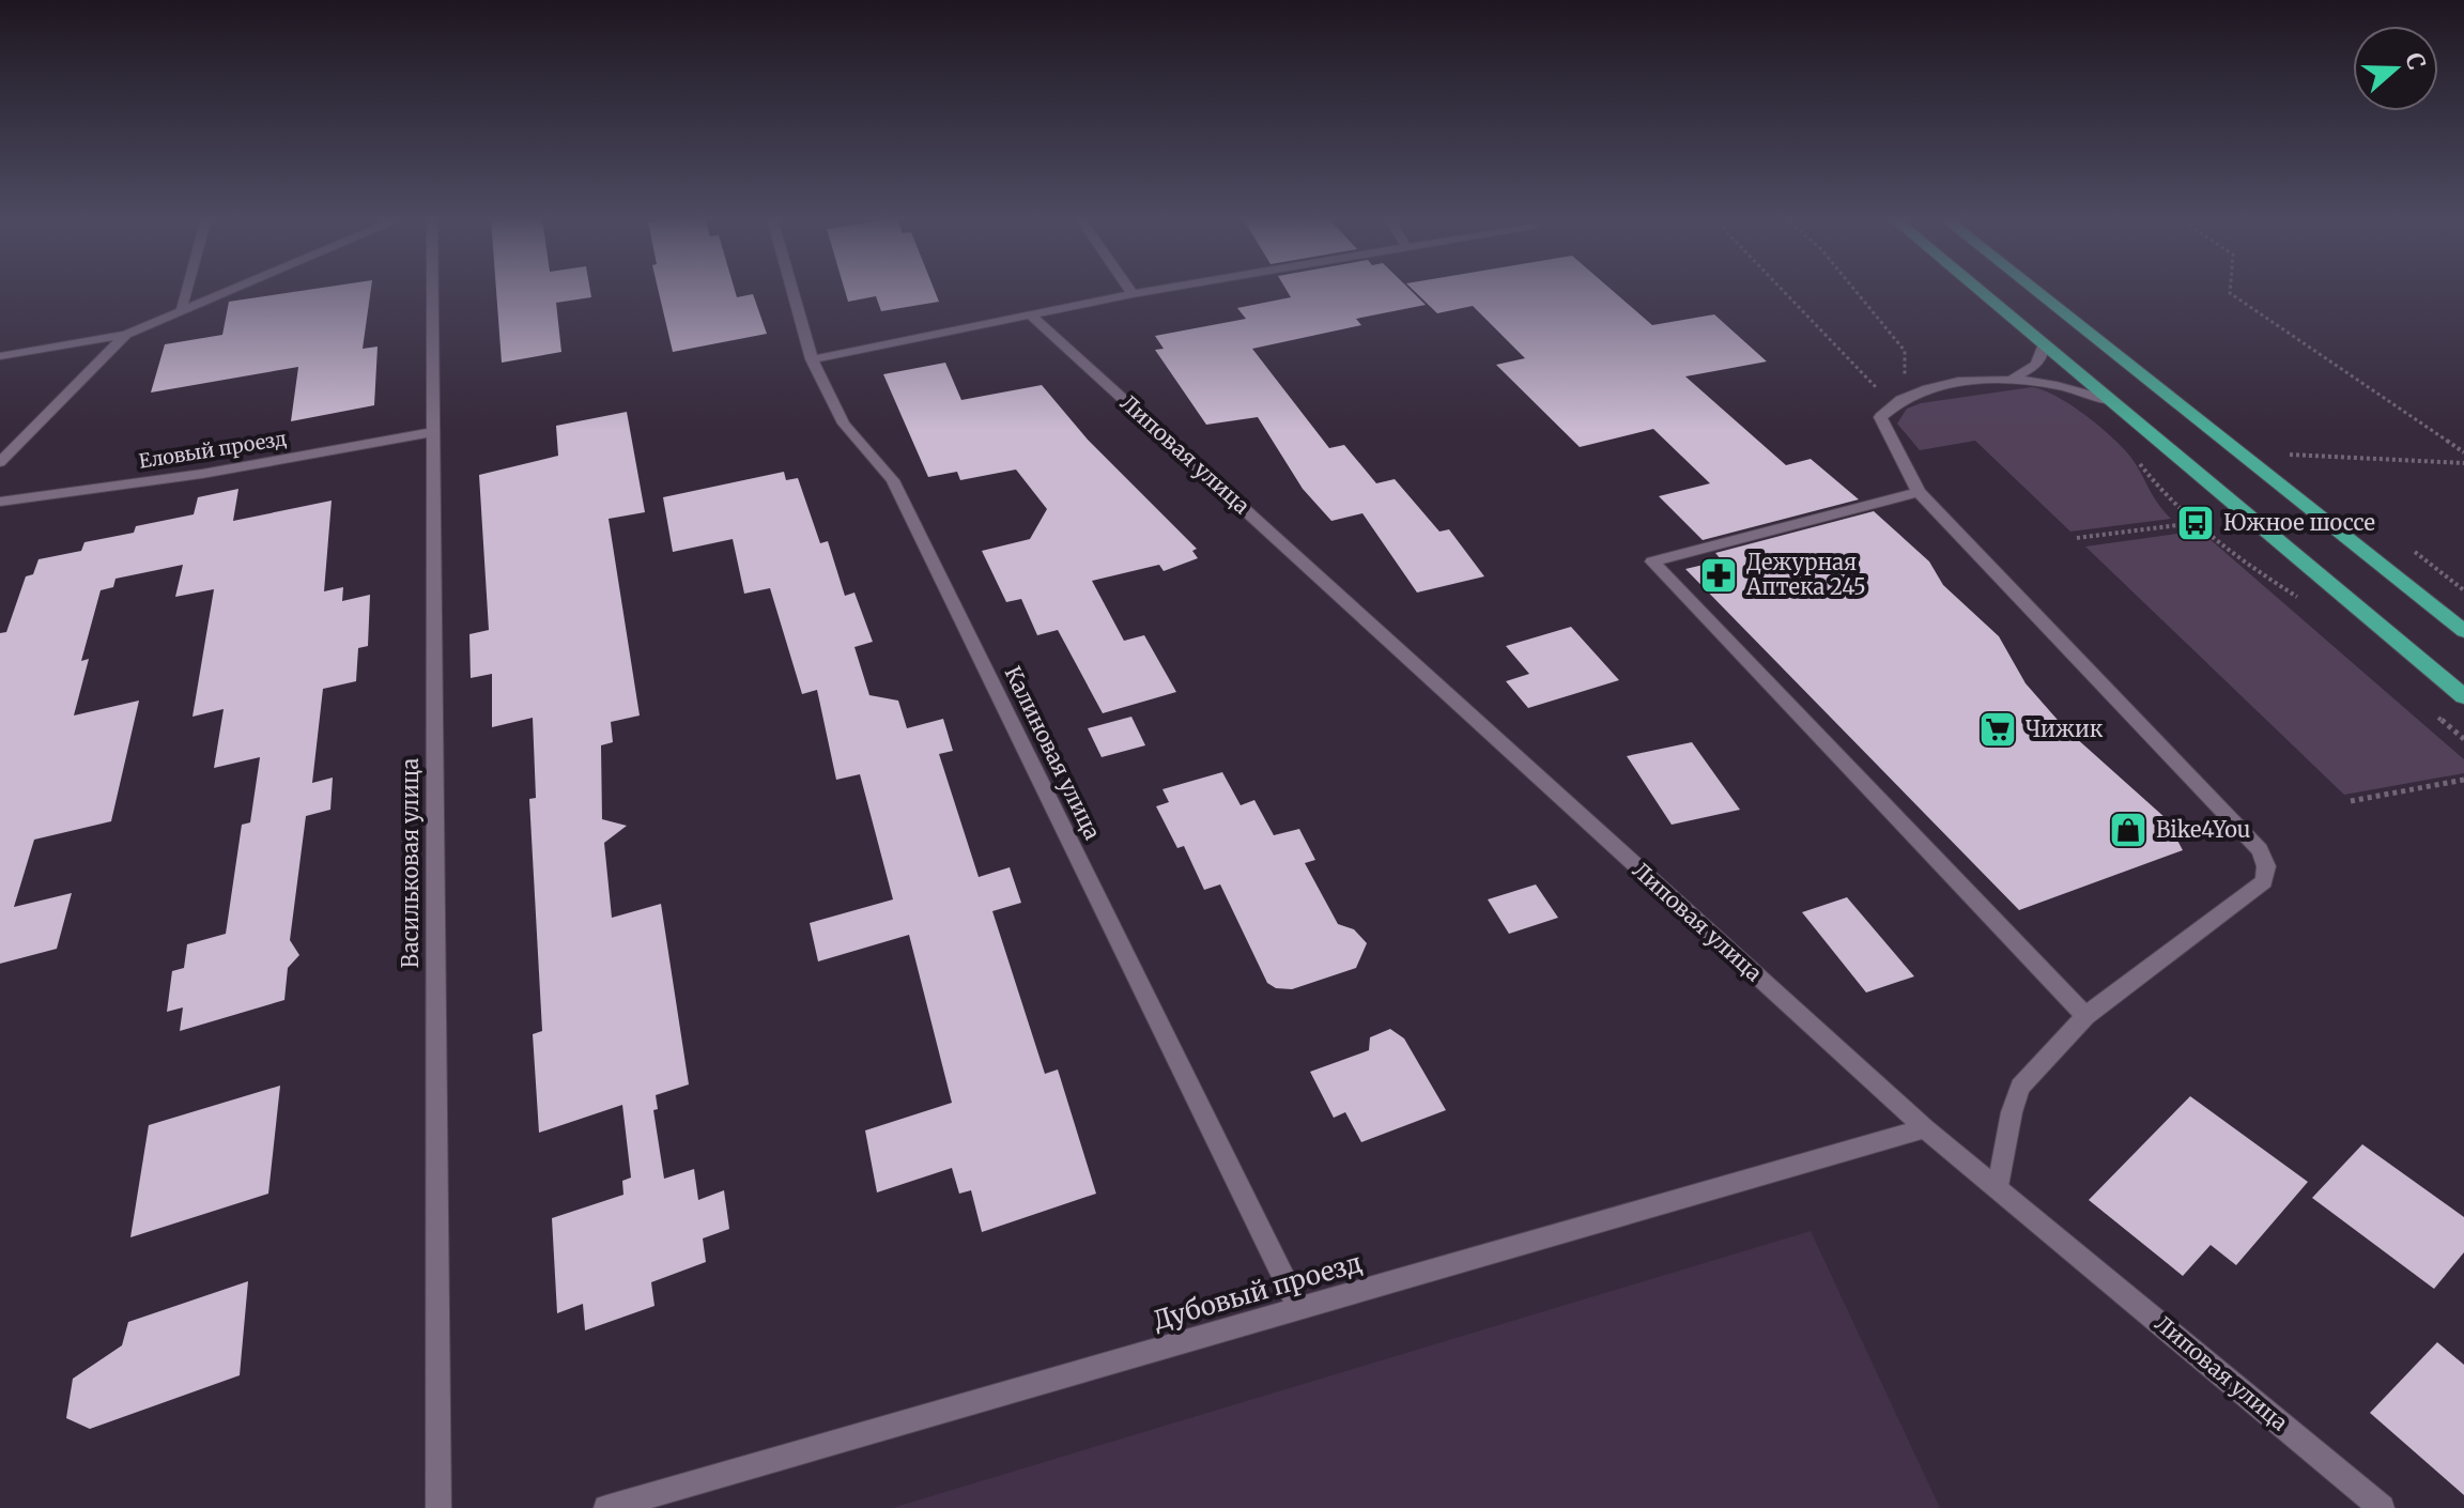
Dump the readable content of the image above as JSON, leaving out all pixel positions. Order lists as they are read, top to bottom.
{
  "streets": {
    "street": [
      "Еловый проезд",
      "Липовая улица",
      "Калиновая улица",
      "Васильковая улица",
      "Дубовый проезд"
    ]
  },
  "crossings": [
    ["Еловый проезд", "Васильковая улица"],
    ["Липовая улица", "Дубовый проезд"],
    ["Калиновая улица", "Дубовый проезд"]
  ],
  "places": {
    "bus stop": ["Южное шоссе"],
    "pharmacy": ["Дежурная Аптека 245"],
    "supermarket": ["Чижик"],
    "shop": ["Bike4You"]
  },
  "north": "right"
}
